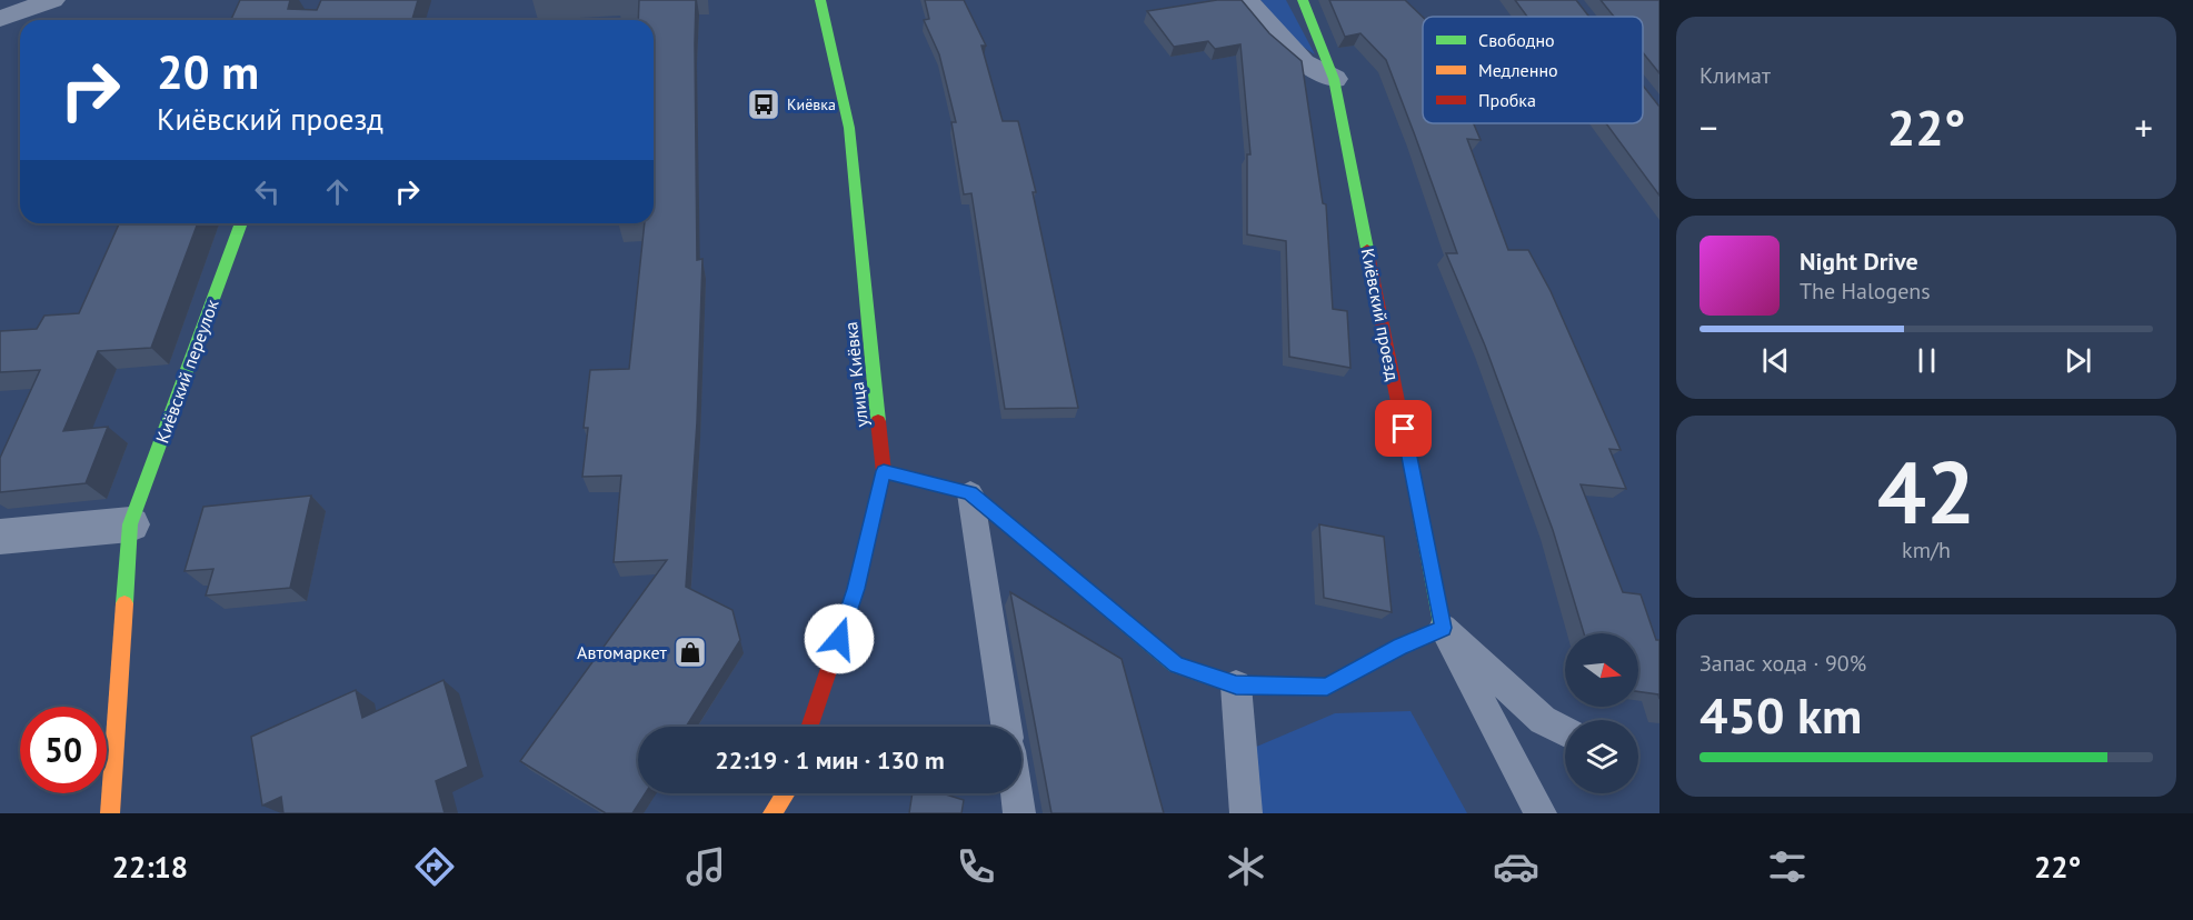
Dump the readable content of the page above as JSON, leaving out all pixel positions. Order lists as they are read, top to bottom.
{
  "streets": {
    "street": ["Киёвский проезд", "Киёвский переулок", "улица Киёвка"]
  },
  "places": {
    "bus stop": ["Киёвка"],
    "shop": ["Автомаркет"]
  },
  "legend": ["Свободно", "Медленно", "Пробка"],
  "north": "right",
  "page": {
    "tile": [
      "Климат",
      ["42", "km/h"],
      ["Запас хода · 90%", "450 km"]
    ],
    "turn": ["20 m", "Киёвский проезд"],
    "heat": ["−", "22°", "+"],
    "song": ["Night Drive", "The Halogens"],
    "limit": "50",
    "trip": "22:19 · 1 мин · 130 m",
    "tabs": ["22:18", "22°"]
  }
}
